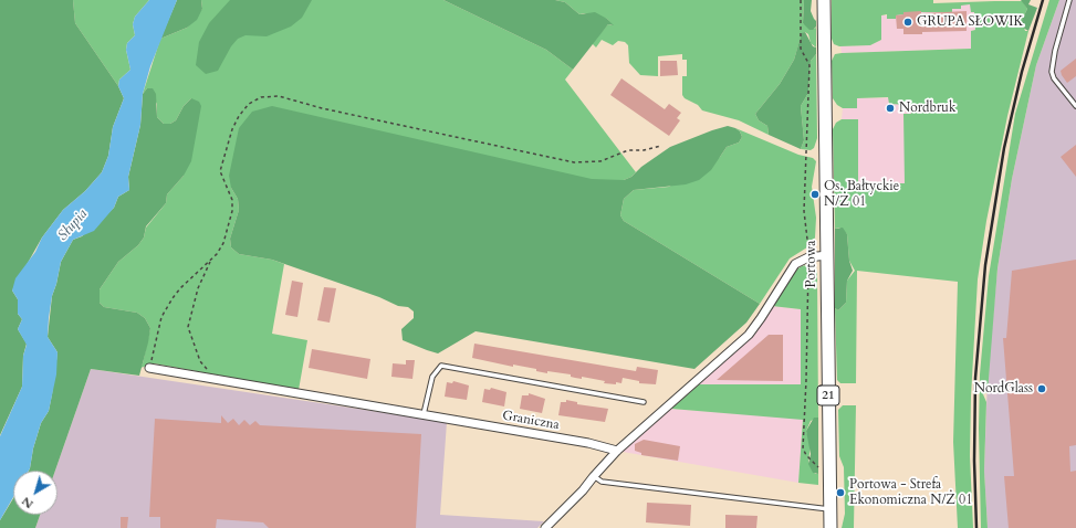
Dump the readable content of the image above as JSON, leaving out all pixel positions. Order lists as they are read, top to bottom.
{
  "streets": {
    "main road": ["Portowa", "21"],
    "street": ["Graniczna"]
  },
  "water": ["Słupia"],
  "places": [
    "GRUPA SŁOWIK",
    "Nordbruk",
    "Os. Bałtyckie N/Ż 01",
    "NordGlass",
    "Portowa - Strefa Ekonomiczna N/Ż 01"
  ],
  "north": "bottom left"
}
